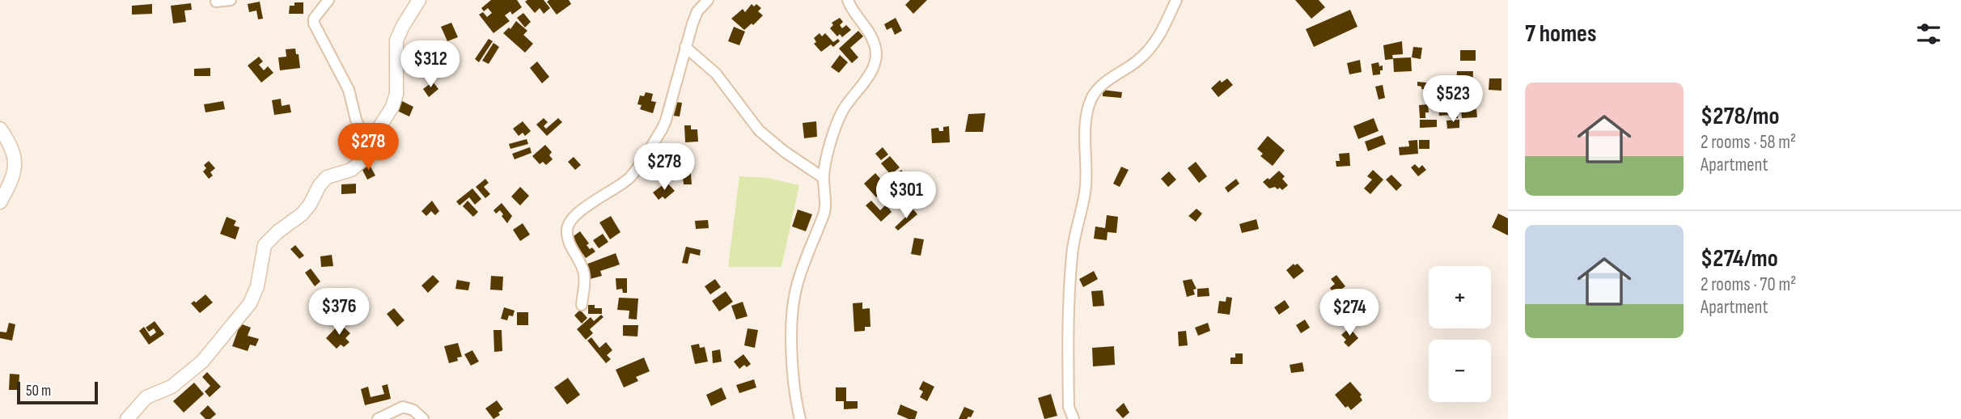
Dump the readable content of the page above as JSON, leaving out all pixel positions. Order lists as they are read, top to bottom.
{
  "scale_bar": "50 m",
  "page": {
    "heading": "7 homes",
    "price": [
      "$312",
      "$523",
      "$278",
      "$278",
      "$301",
      "$376",
      "$274"
    ],
    "list": [
      {
        "name": "$278/mo",
        "note": "2 rooms · 58 m² · Apartment"
      },
      {
        "name": "$274/mo",
        "note": "2 rooms · 70 m² · Apartment"
      }
    ],
    "map_buttons": ["+", "−"],
    "scale": "50 m"
  }
}
